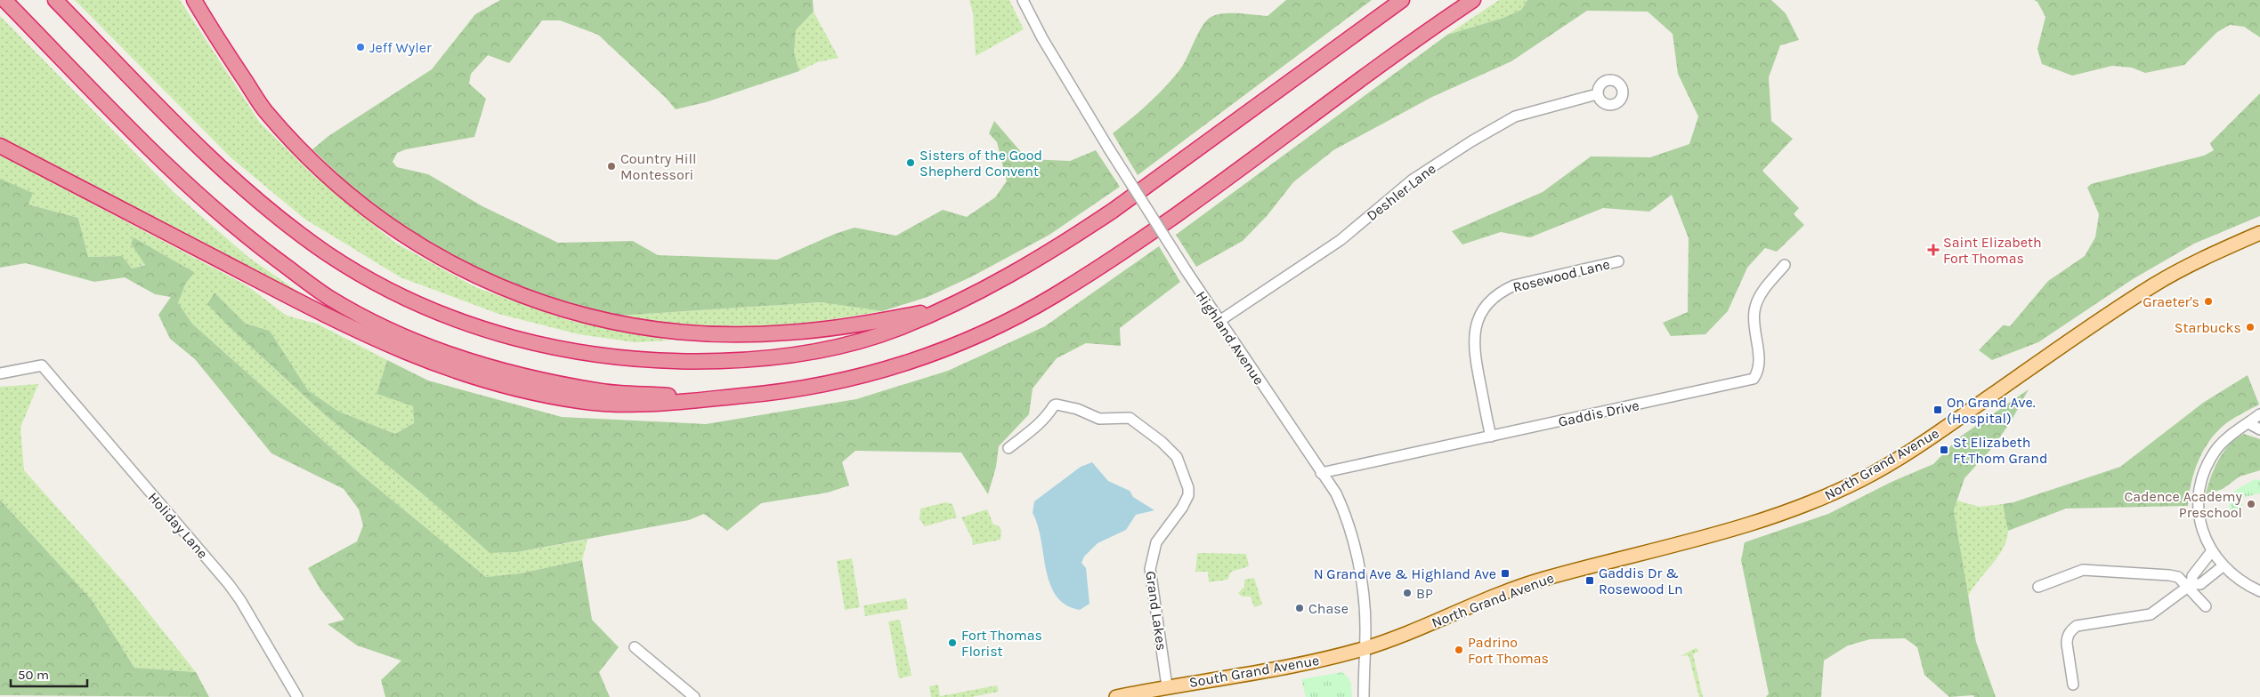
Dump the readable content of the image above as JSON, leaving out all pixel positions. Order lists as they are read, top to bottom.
{
  "streets": {
    "main road": ["North Grand Avenue", "South Grand Avenue"],
    "street": [
      "Deshler Lane",
      "Rosewood Lane",
      "Highland Avenue",
      "Gaddis Drive",
      "Holiday Lane",
      "Grand Lakes"
    ]
  },
  "crossings": [
    ["Deshler Lane", "Highland Avenue"],
    ["Rosewood Lane", "Gaddis Drive"],
    ["Highland Avenue", "Gaddis Drive"],
    ["Highland Avenue", "North Grand Avenue"],
    ["Highland Avenue", "South Grand Avenue"],
    ["North Grand Avenue", "South Grand Avenue"],
    ["Grand Lakes", "South Grand Avenue"]
  ],
  "places": {
    "other": [
      "Jeff Wyler",
      "Sisters of the Good Shepherd Convent",
      "Country Hill Montessori",
      "Graeter's",
      "Starbucks",
      "Cadence Academy Preschool",
      "BP",
      "Chase",
      "Fort Thomas Florist",
      "Padrino Fort Thomas"
    ],
    "health": ["Saint Elizabeth Fort Thomas"],
    "transit": [
      "On Grand Ave. (Hospital)",
      "St Elizabeth Ft.Thom Grand",
      "N Grand Ave & Highland Ave",
      "Gaddis Dr & Rosewood Ln"
    ]
  },
  "scale_bar": "50 m"
}
